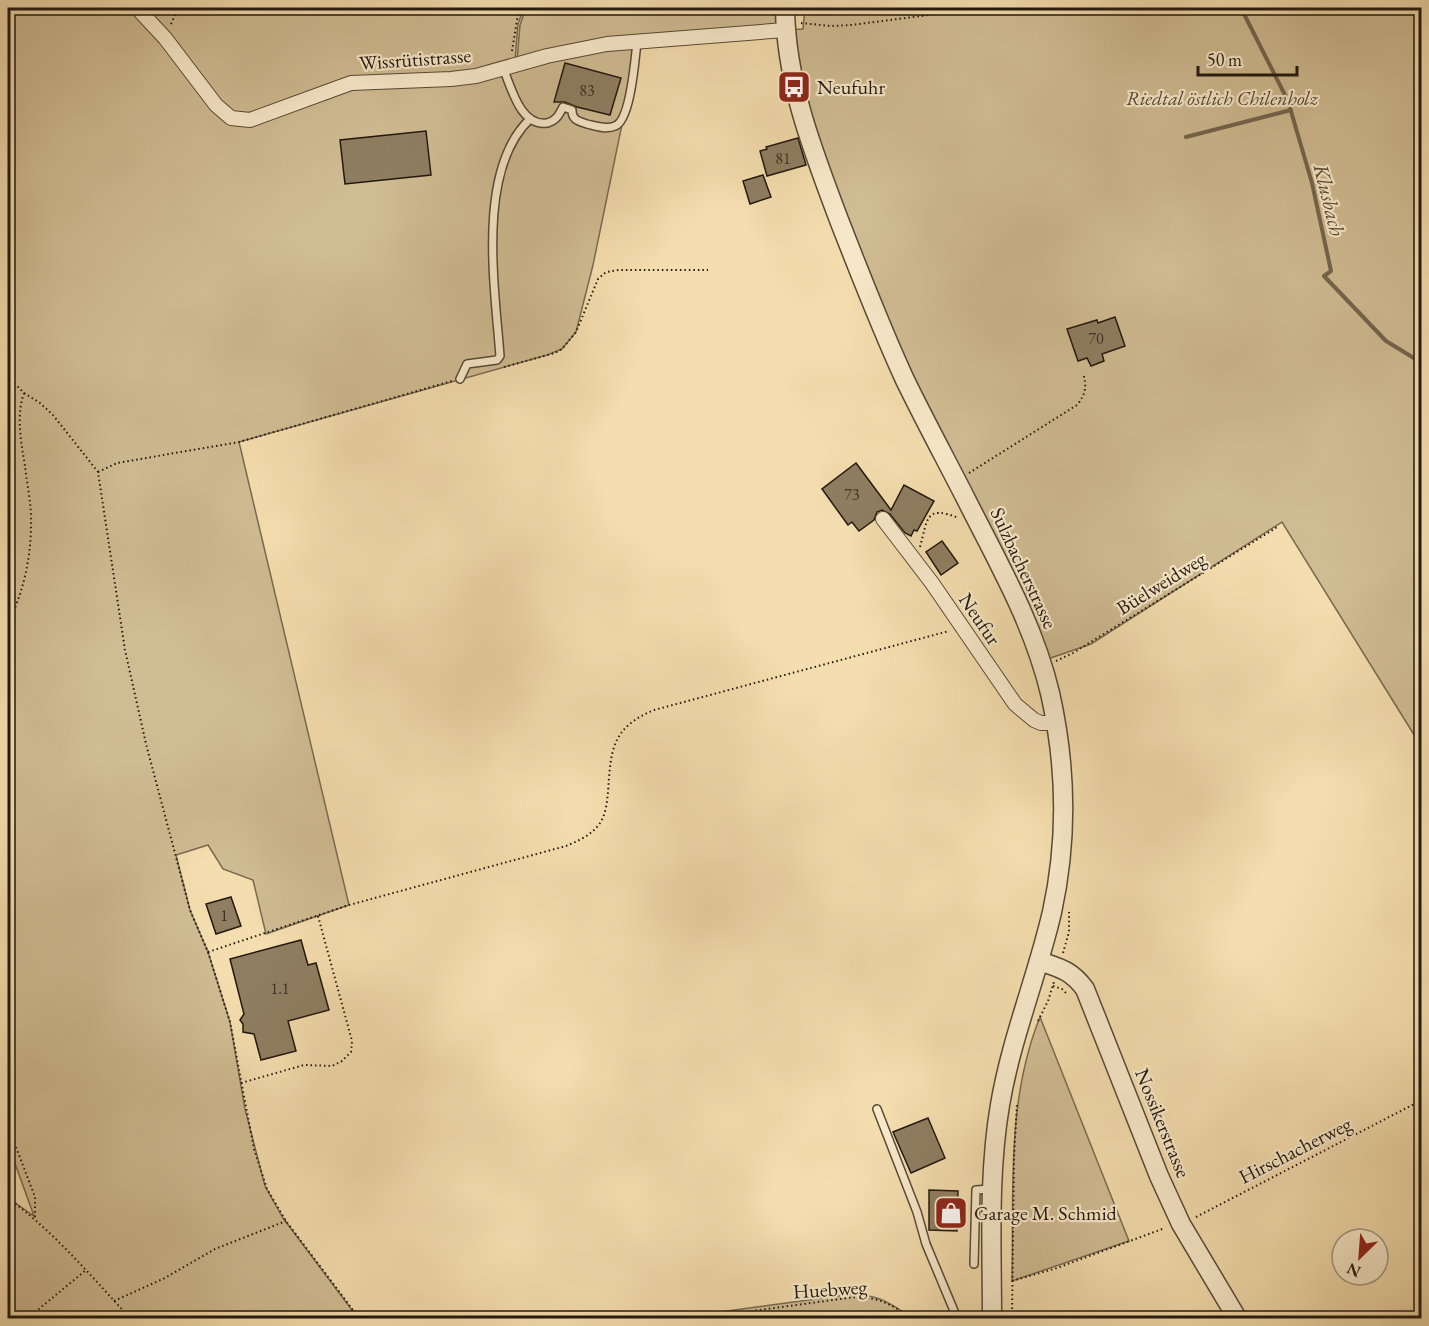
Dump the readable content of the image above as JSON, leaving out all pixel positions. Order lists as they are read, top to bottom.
{
  "streets": {
    "street": [
      "Wissrütistrasse",
      "Sulzbacherstrasse",
      "Neufur",
      "Nossikerstrasse"
    ],
    "path": ["Büelweidweg", "Hirschacherweg", "Huebweg"]
  },
  "crossings": [
    ["Wissrütistrasse", "Sulzbacherstrasse"],
    ["Sulzbacherstrasse", "Neufur"],
    ["Sulzbacherstrasse", "Nossikerstrasse"],
    ["Nossikerstrasse", "Hirschacherweg"]
  ],
  "water": ["Klusbach"],
  "parks": ["Riedtal östlich Chilenholz"],
  "places": {
    "bus stop": ["Neufuhr"],
    "shop": ["Garage M. Schmid"]
  },
  "house_numbers": [
    "83",
    "81",
    "70",
    "73",
    "1",
    "1.1"
  ],
  "scale_bar": "50 m",
  "north": "bottom left"
}
